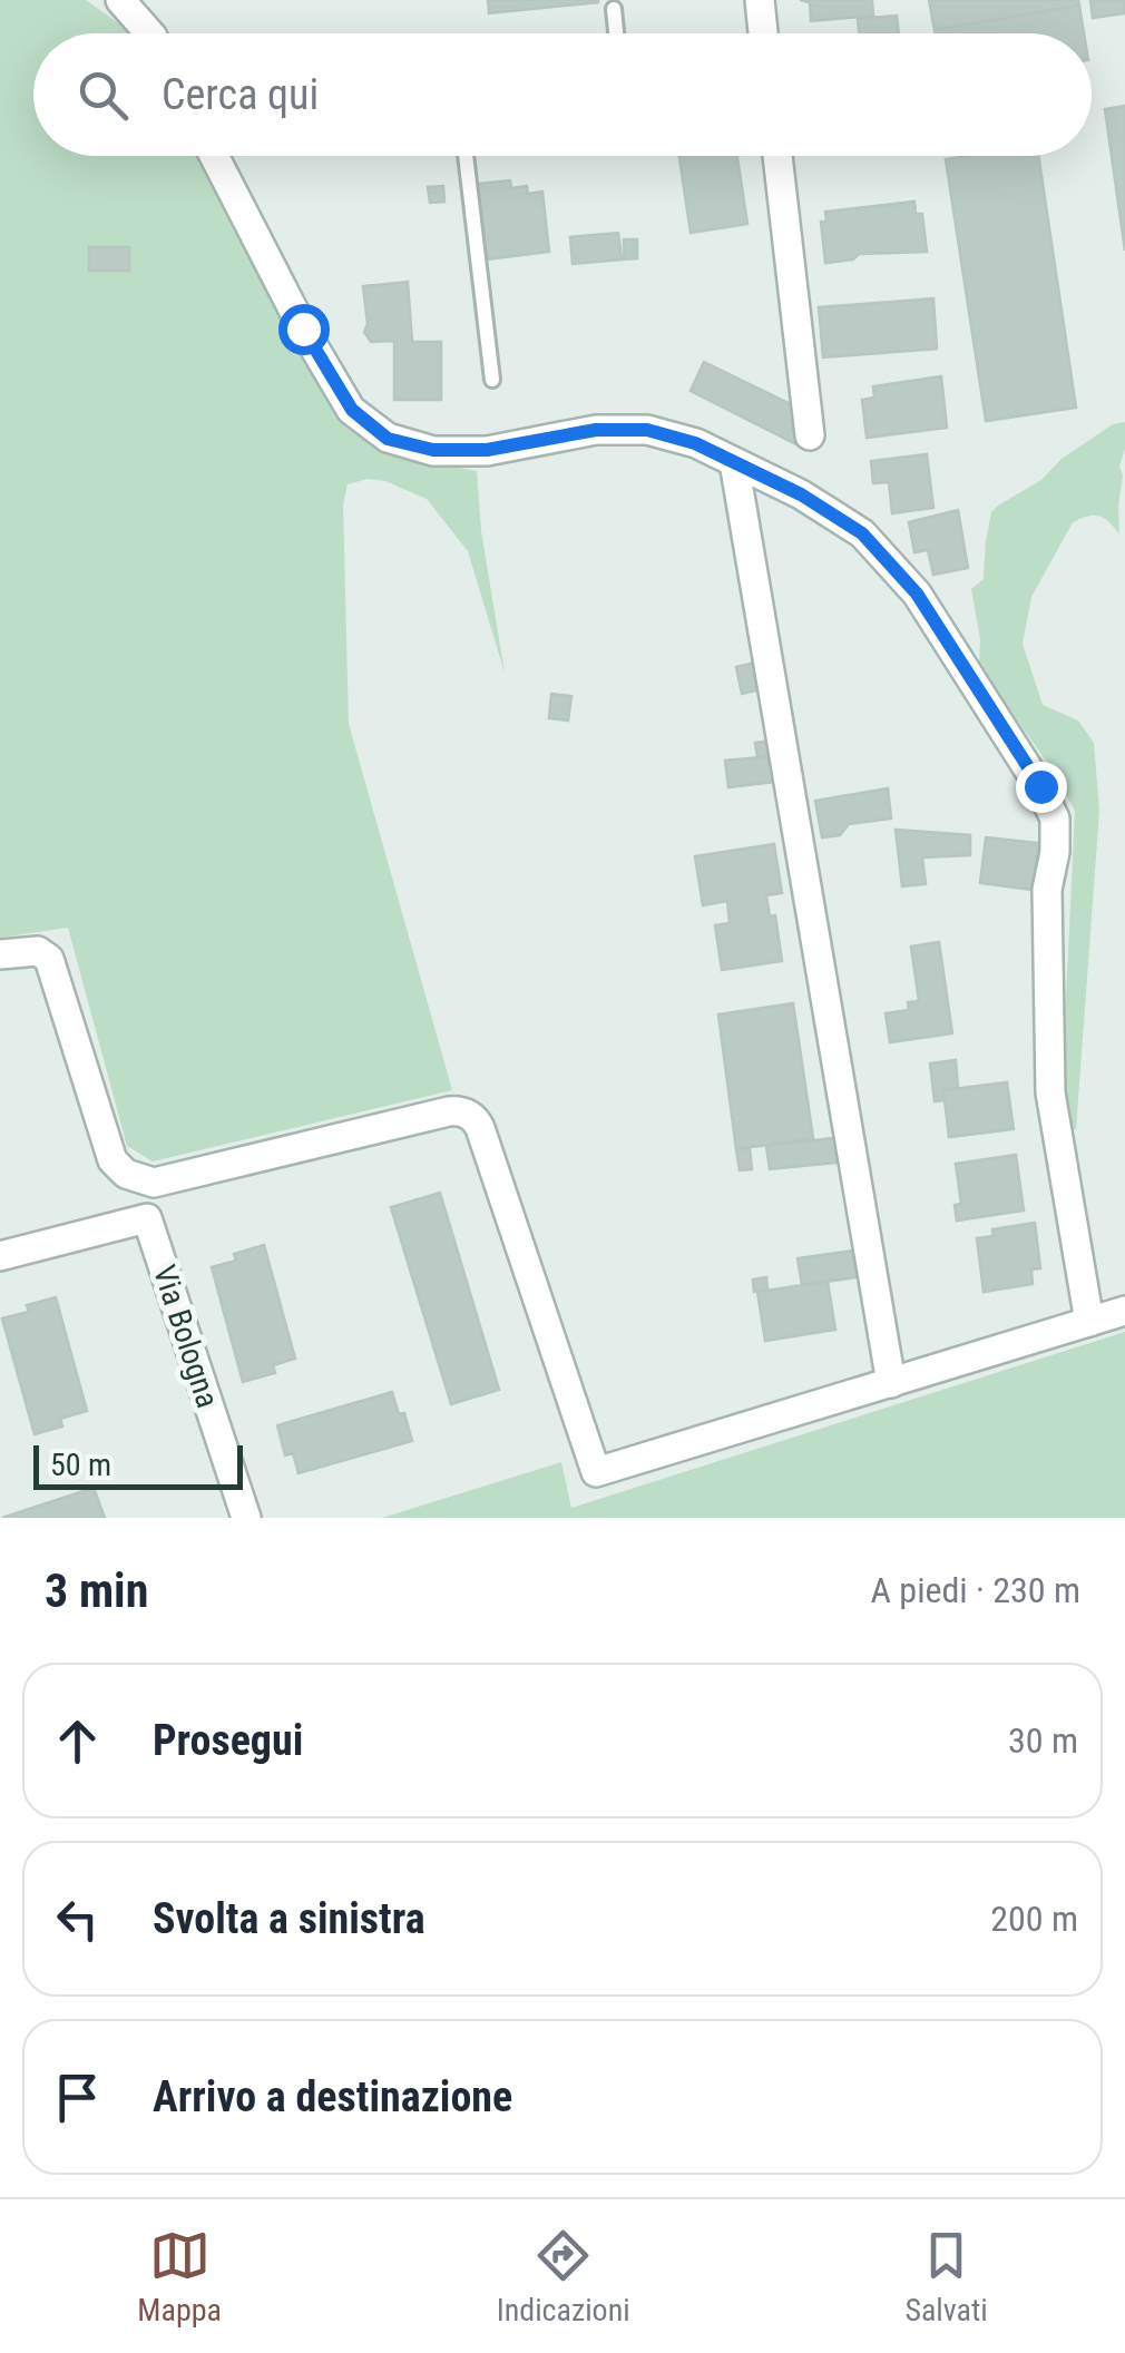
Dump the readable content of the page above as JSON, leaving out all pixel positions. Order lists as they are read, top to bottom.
{
  "streets": {
    "street": ["Via Bologna"]
  },
  "scale_bar": "50 m",
  "page": {
    "search": "Cerca qui",
    "scale": "50 m",
    "heading": ["3 min", "A piedi · 230 m"],
    "list": [
      ["Prosegui", "30 m"],
      ["Svolta a sinistra", "200 m"],
      "Arrivo a destinazione"
    ],
    "nav": ["Mappa", "Indicazioni", "Salvati"]
  }
}
